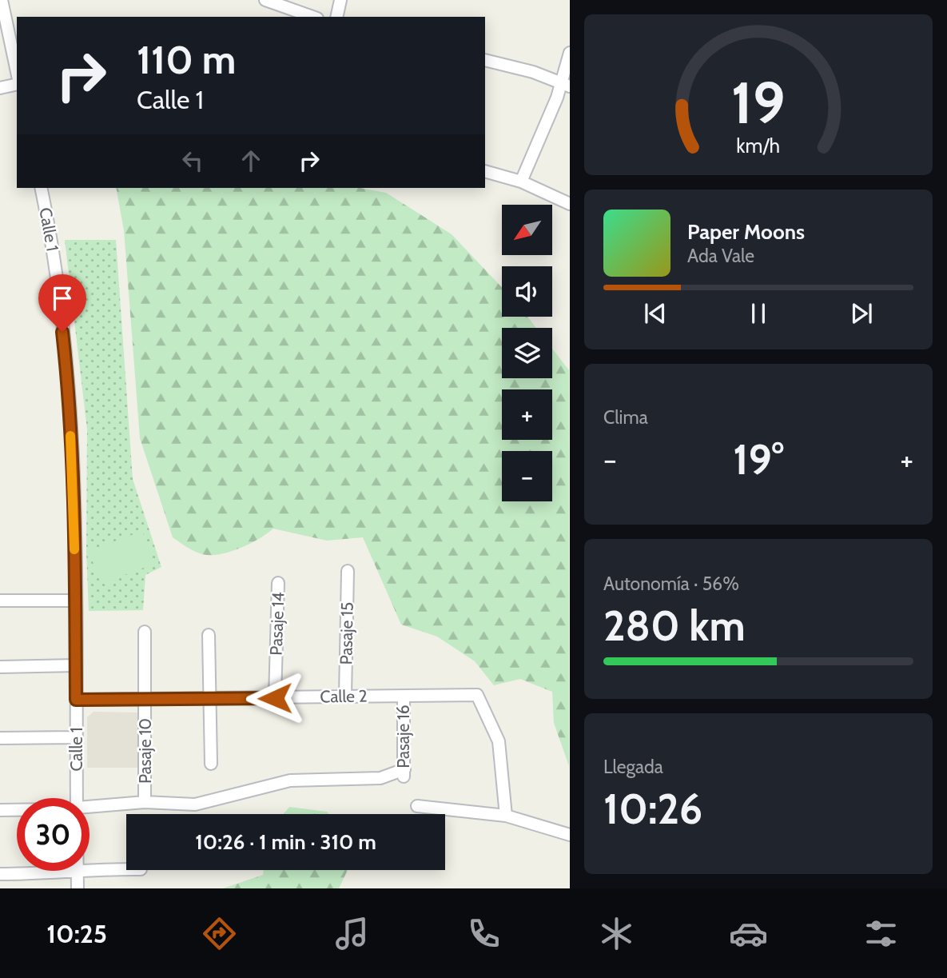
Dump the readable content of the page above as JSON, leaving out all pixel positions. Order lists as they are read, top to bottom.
{
  "streets": {
    "street": [
      "Calle 1",
      "Pasaje 14",
      "Pasaje 15",
      "Calle 2",
      "Pasaje 16",
      "Pasaje 10"
    ]
  },
  "crossings": [
    ["Calle 1", "Calle 2"],
    ["Pasaje 14", "Calle 2"],
    ["Pasaje 15", "Calle 2"],
    ["Calle 2", "Pasaje 16"],
    ["Calle 2", "Pasaje 10"],
    ["Pasaje 16", "Pasaje 10"]
  ],
  "north": "bottom left",
  "page": {
    "turn": ["110 m", "Calle 1"],
    "map_buttons": ["+", "−"],
    "song": ["Paper Moons", "Ada Vale"],
    "tile": [
      "Clima",
      ["Autonomía · 56%", "280 km"],
      ["Llegada", "10:26"]
    ],
    "heat": ["−", "19°", "+"],
    "limit": "30",
    "trip": "10:26 · 1 min · 310 m",
    "tabs": "10:25",
    "gauge": ["19", "km/h"]
  }
}
